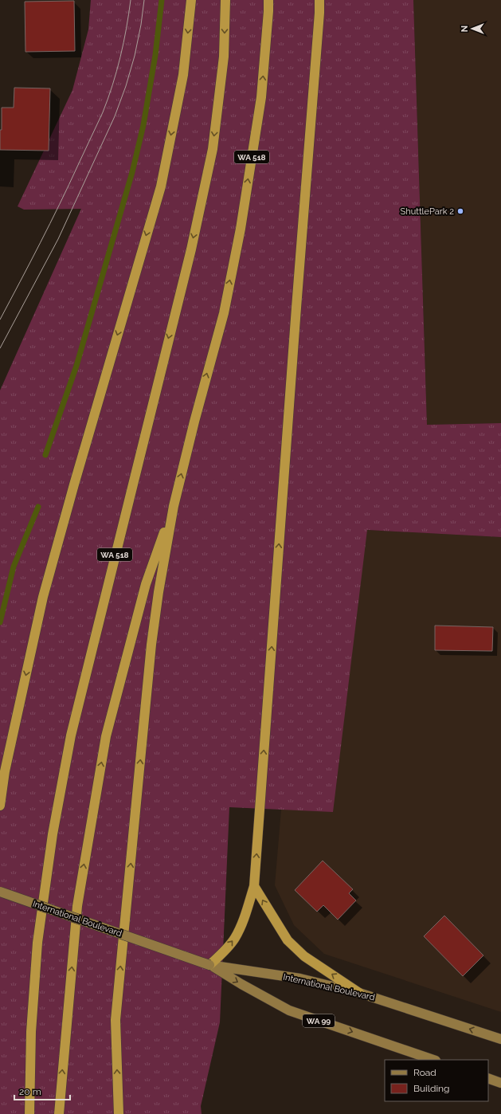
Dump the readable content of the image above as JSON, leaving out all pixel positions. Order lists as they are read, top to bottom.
{
  "streets": {
    "highway": ["WA 518"],
    "main road": ["International Boulevard", "WA 99"]
  },
  "places": ["ShuttlePark 2"],
  "legend": ["Road", "Building"],
  "scale_bar": "20 m",
  "north": "left"
}
